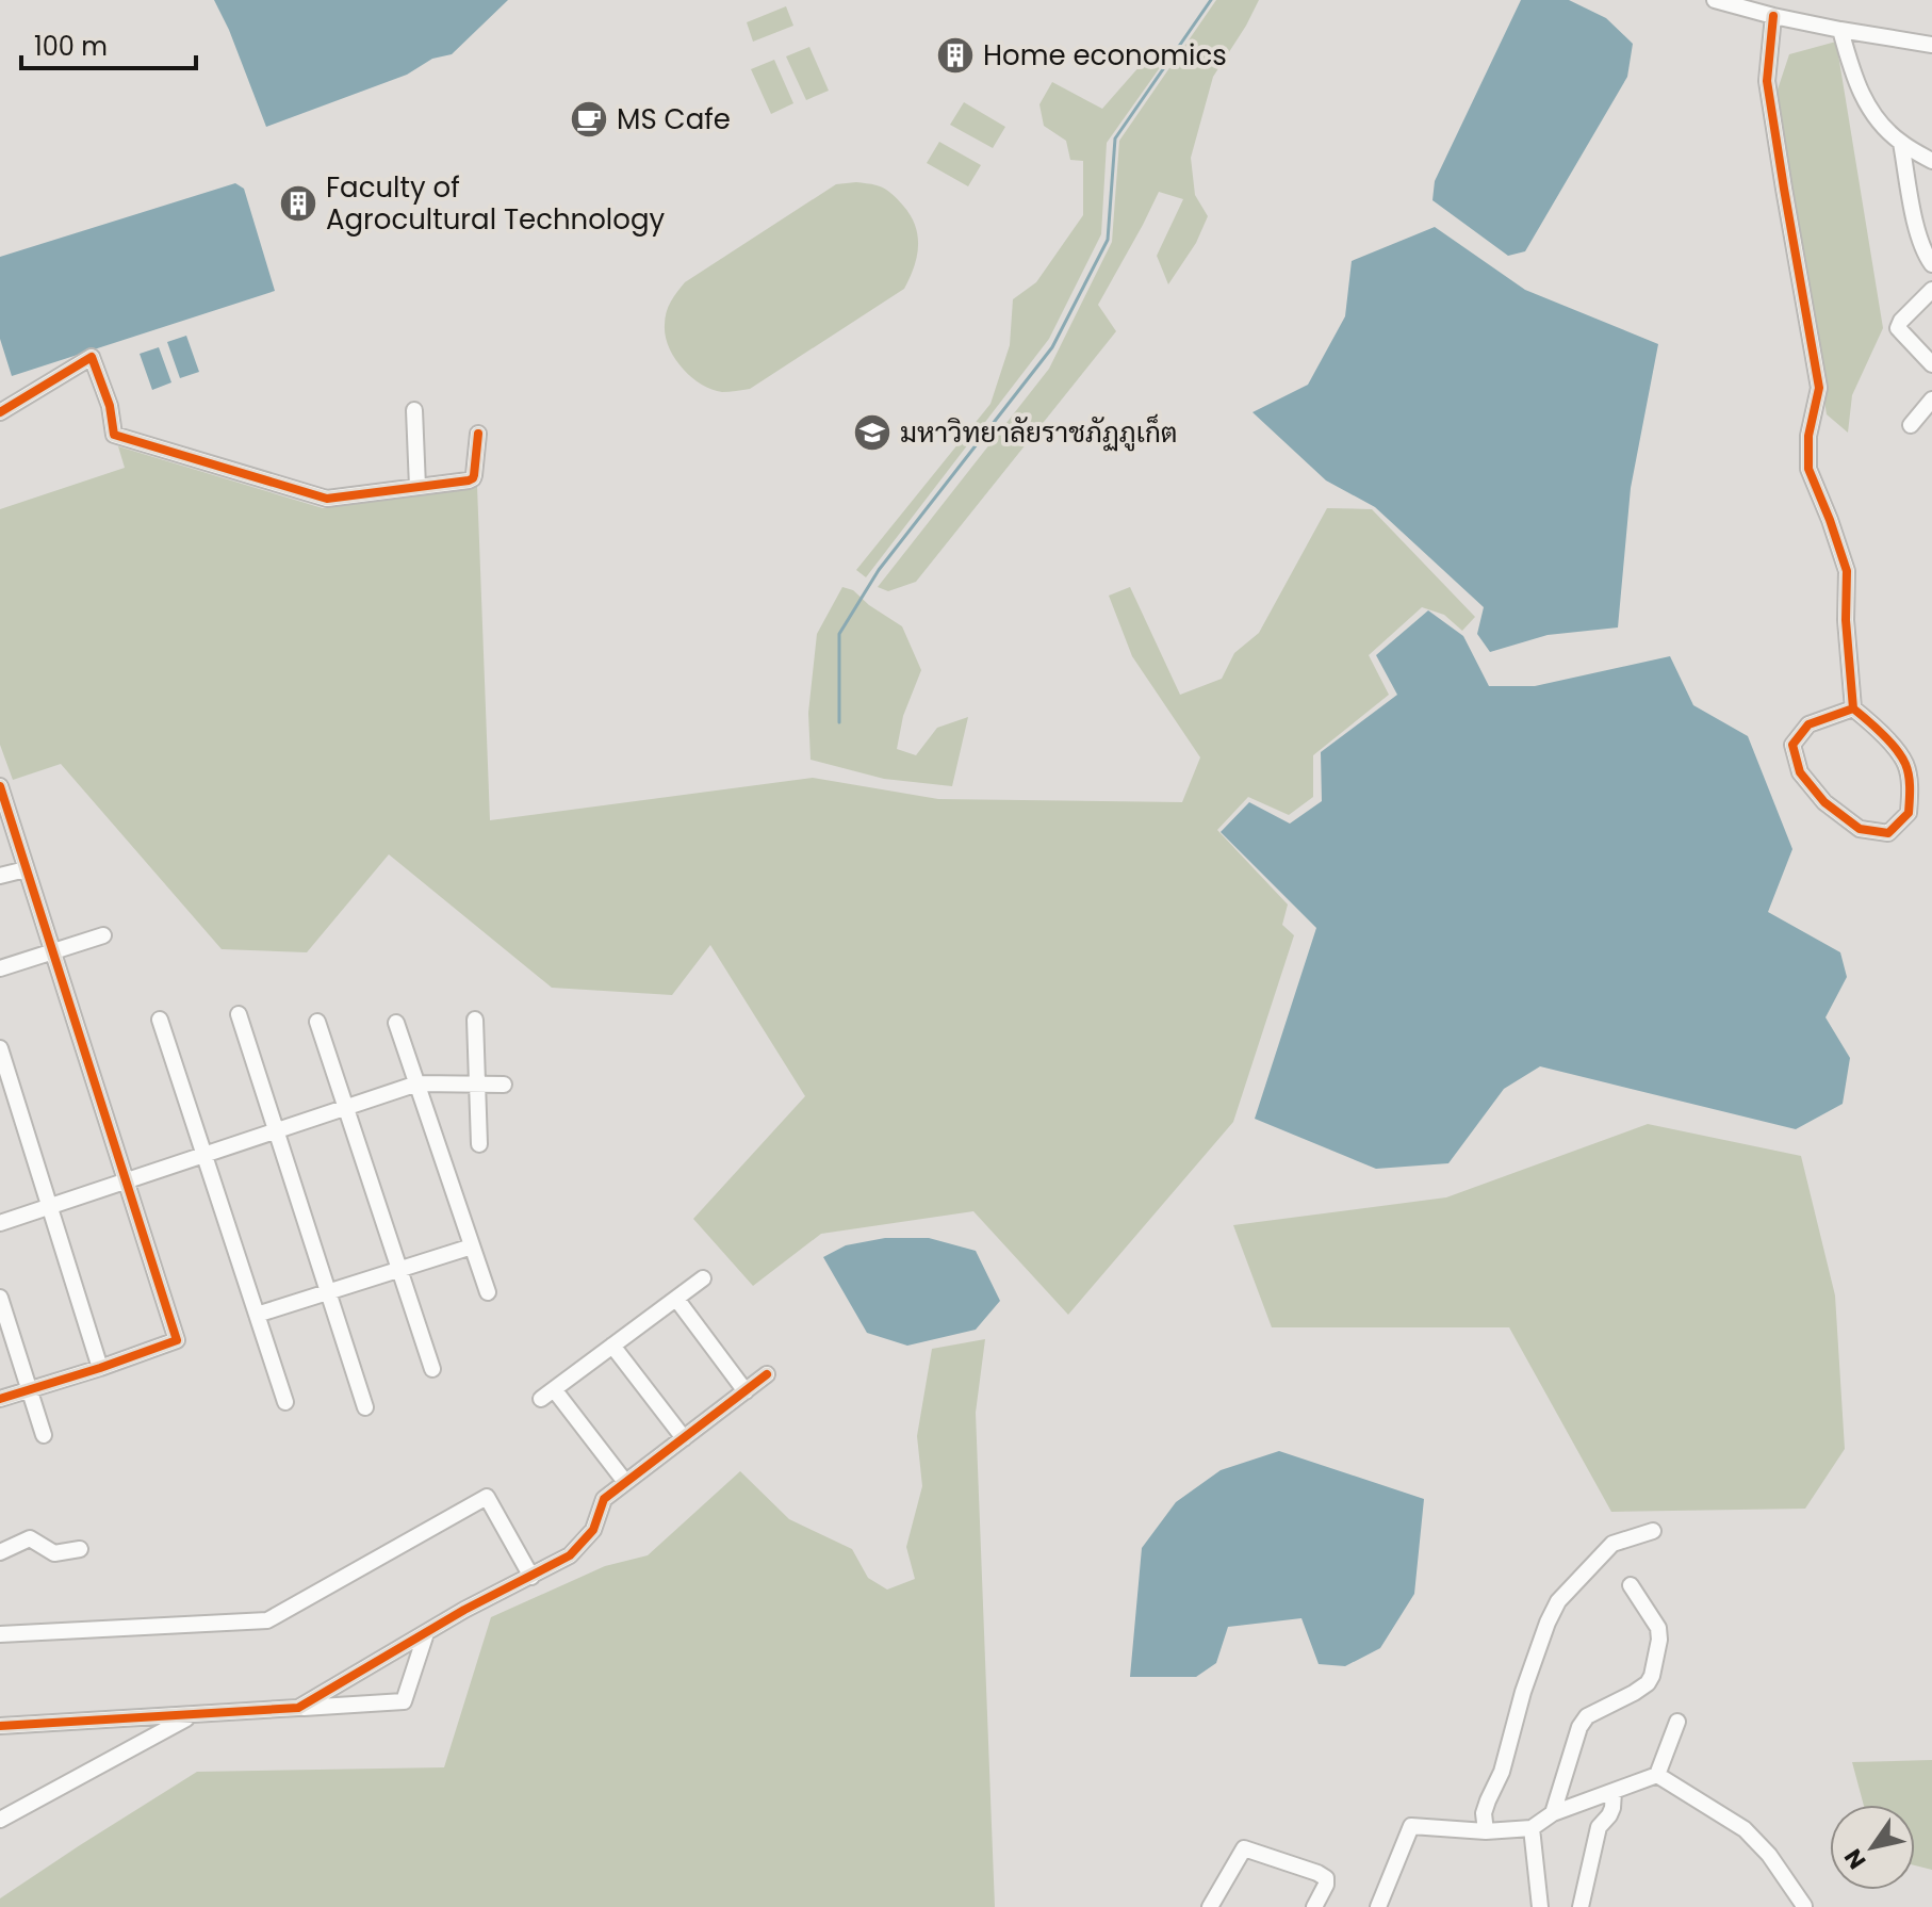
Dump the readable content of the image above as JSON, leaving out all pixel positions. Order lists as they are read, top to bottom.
{
  "places": {
    "building": ["Home economics", "Faculty of Agrocultural Technology"],
    "cafe": ["MS Cafe"],
    "school or university": ["มหาวิทยาลัยราชภัฏภูเก็ต"]
  },
  "scale_bar": "100 m",
  "north": "bottom left"
}
